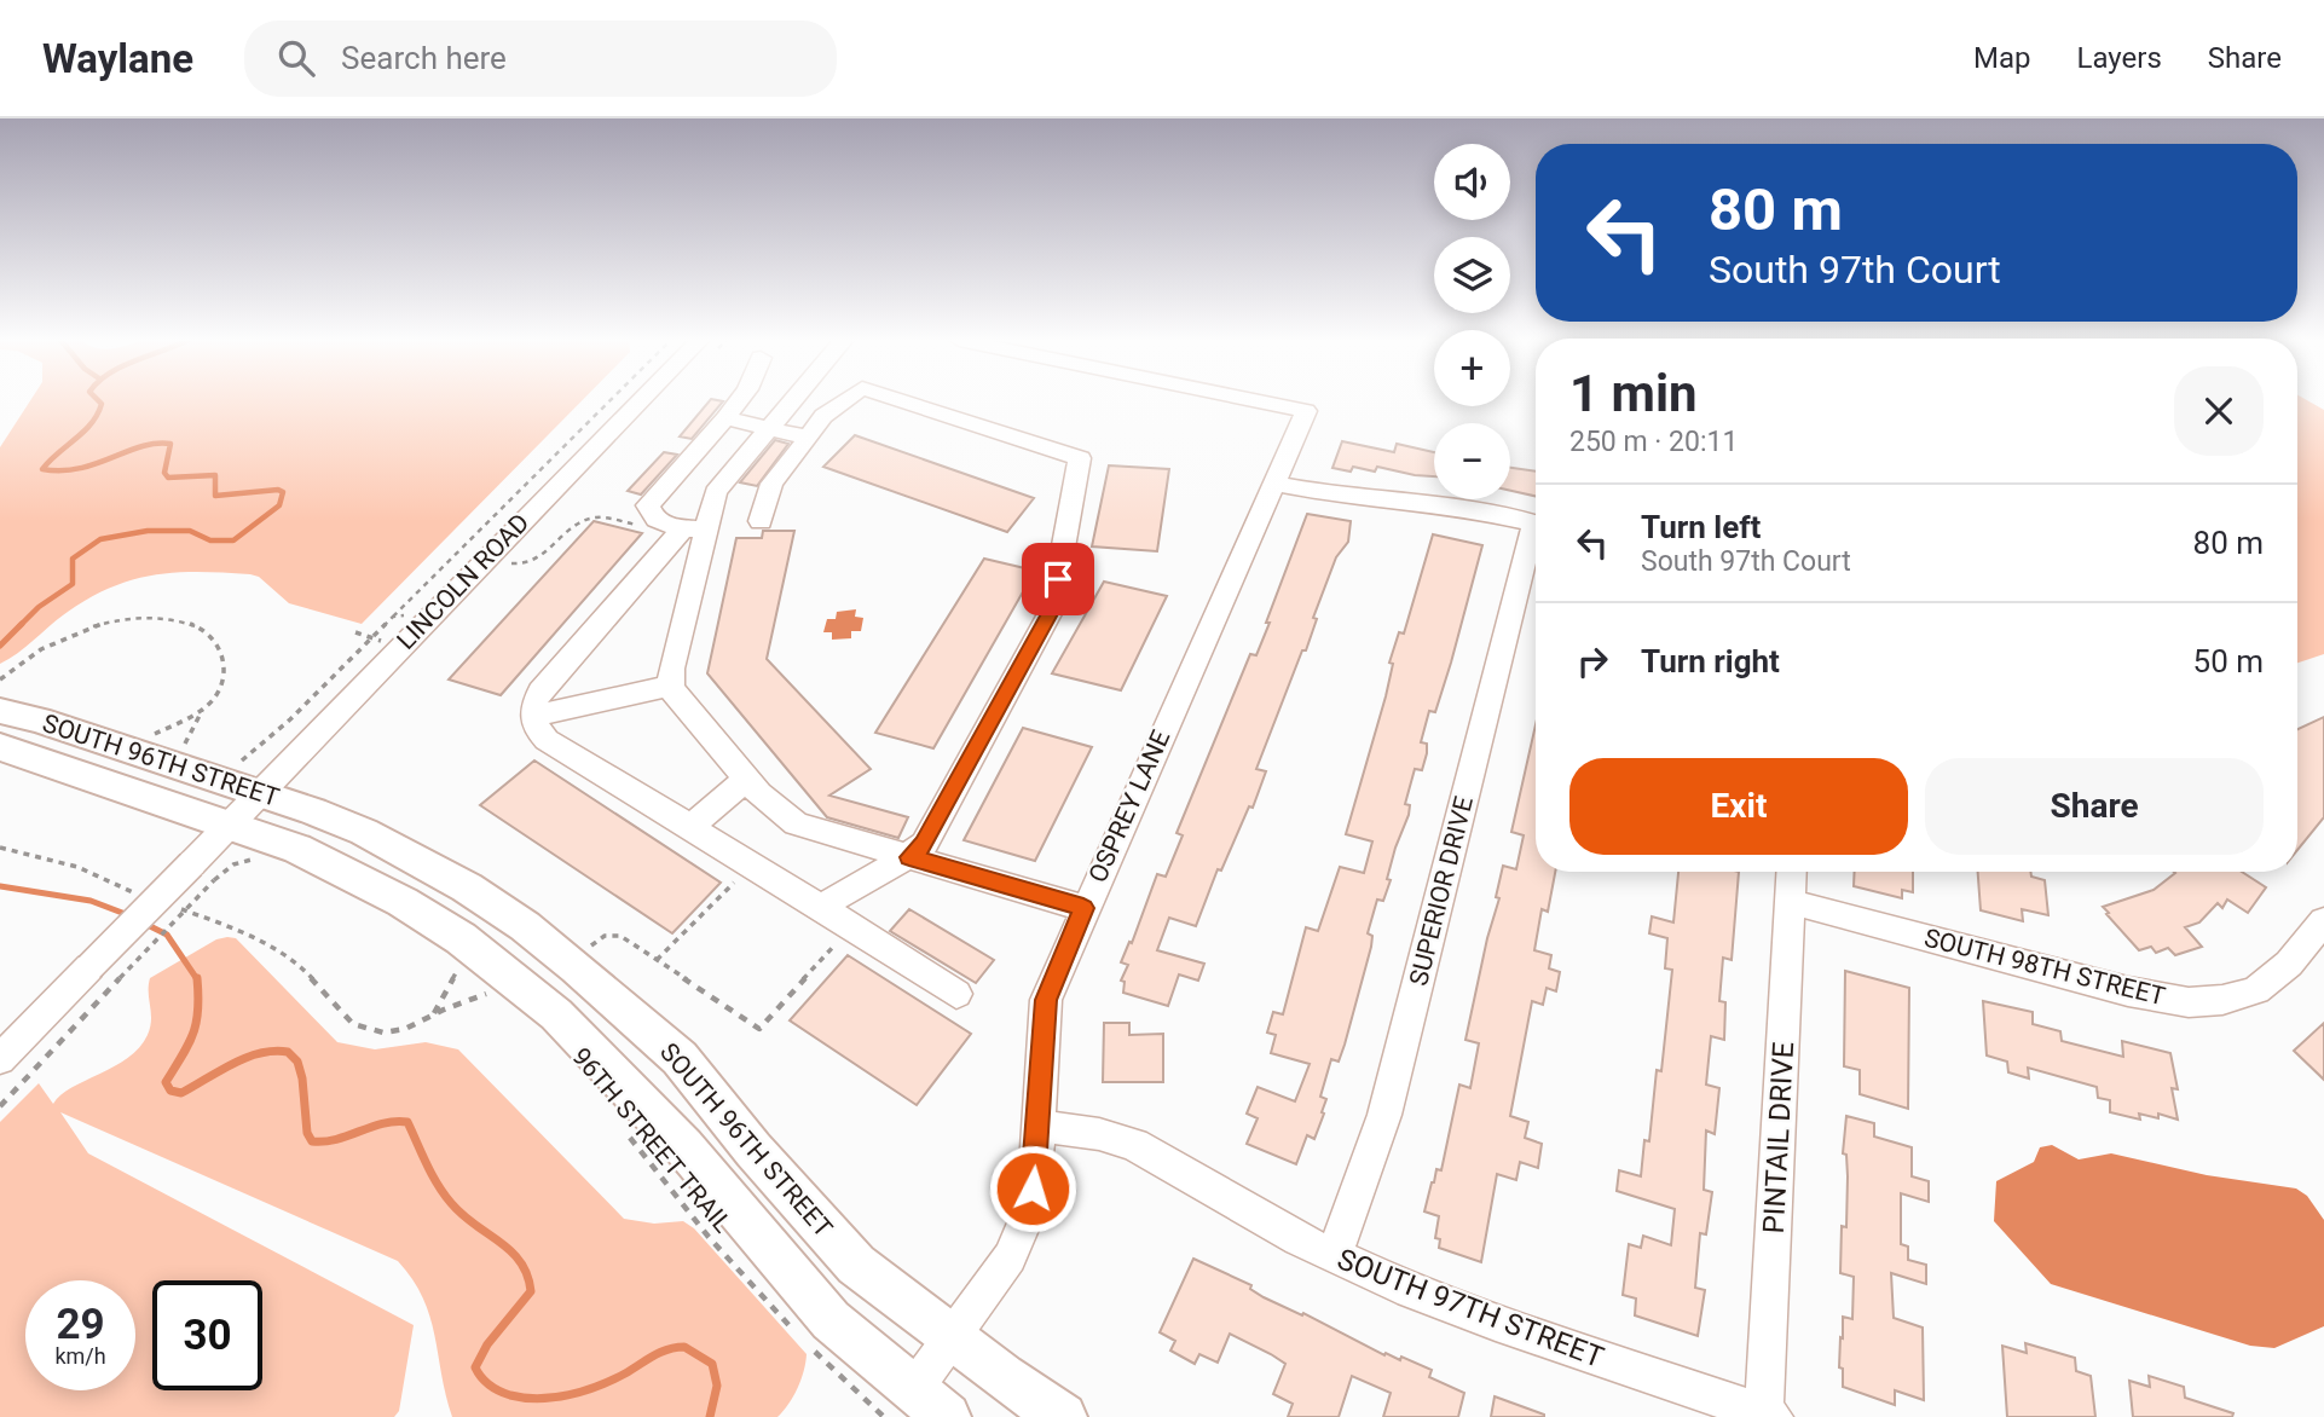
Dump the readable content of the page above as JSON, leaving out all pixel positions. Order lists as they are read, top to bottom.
{
  "streets": {
    "main road": ["SOUTH 96TH STREET"],
    "street": [
      "LINCOLN ROAD",
      "OSPREY LANE",
      "SUPERIOR DRIVE",
      "SOUTH 98TH STREET",
      "PINTAIL DRIVE",
      "SOUTH 97TH STREET"
    ],
    "path": ["96TH STREET TRAIL"]
  },
  "crossings": [
    ["LINCOLN ROAD", "SOUTH 96TH STREET"],
    ["SOUTH 96TH STREET", "OSPREY LANE"],
    ["OSPREY LANE", "SOUTH 97TH STREET"],
    ["SUPERIOR DRIVE", "SOUTH 97TH STREET"],
    ["SOUTH 98TH STREET", "PINTAIL DRIVE"],
    ["PINTAIL DRIVE", "SOUTH 97TH STREET"]
  ],
  "page": {
    "header": "Waylane",
    "search": "Search here",
    "nav": ["Map", "Layers", "Share"],
    "map_buttons": ["+", "−"],
    "turn": ["80 m", "South 97th Court"],
    "heading": ["1 min", "250 m · 20:11"],
    "list": [
      {
        "name": "Turn left",
        "note": "South 97th Court",
        "value": "80 m"
      },
      {
        "name": "Turn right",
        "value": "50 m"
      }
    ],
    "buttons": ["Exit", "Share"],
    "speed": "29 km/h",
    "limit": "30"
  }
}
